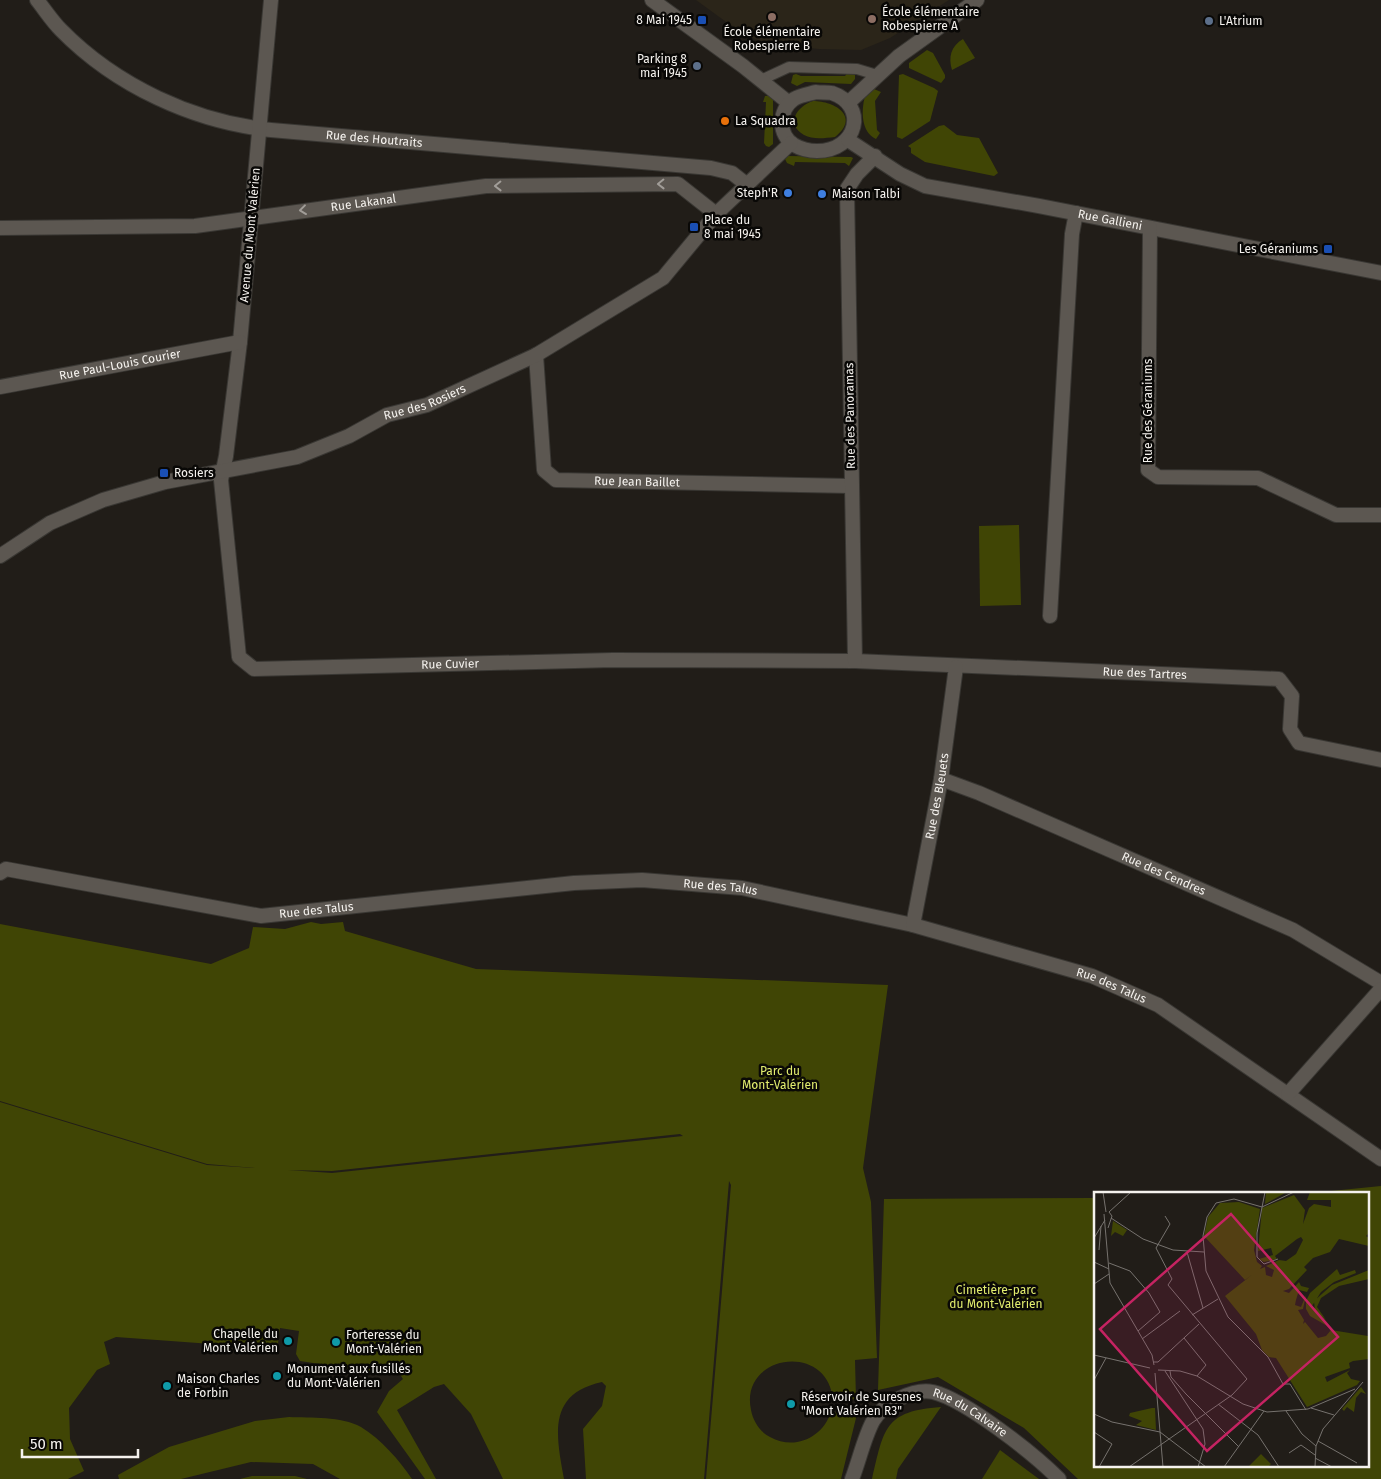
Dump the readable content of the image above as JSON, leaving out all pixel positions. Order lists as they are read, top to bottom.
{
  "streets": {
    "street": [
      "Rue des Houtraits",
      "Rue Lakanal",
      "Rue Gallieni",
      "Avenue du Mont Valérien",
      "Rue Paul-Louis Courier",
      "Rue des Rosiers",
      "Rue des Géraniums",
      "Rue des Panoramas",
      "Rue Jean Baillet",
      "Rue Cuvier",
      "Rue des Tartres",
      "Rue des Bleuets",
      "Rue des Cendres",
      "Rue des Talus",
      "Rue du Calvaire"
    ]
  },
  "crossings": [
    ["Rue des Houtraits", "Avenue du Mont Valérien"],
    ["Rue des Houtraits", "Rue des Rosiers"],
    ["Rue Lakanal", "Avenue du Mont Valérien"],
    ["Rue Lakanal", "Rue des Rosiers"],
    ["Rue Gallieni", "Rue des Rosiers"],
    ["Rue Gallieni", "Rue des Géraniums"],
    ["Rue Gallieni", "Rue des Panoramas"],
    ["Avenue du Mont Valérien", "Rue Paul-Louis Courier"],
    ["Avenue du Mont Valérien", "Rue des Rosiers"],
    ["Avenue du Mont Valérien", "Rue Cuvier"],
    ["Rue des Rosiers", "Rue Jean Baillet"],
    ["Rue des Rosiers", "Rue Cuvier"],
    ["Rue des Panoramas", "Rue Jean Baillet"],
    ["Rue des Panoramas", "Rue Cuvier"],
    ["Rue des Panoramas", "Rue des Tartres"],
    ["Rue Cuvier", "Rue des Tartres"],
    ["Rue des Tartres", "Rue des Bleuets"],
    ["Rue des Bleuets", "Rue des Cendres"],
    ["Rue des Bleuets", "Rue des Talus"]
  ],
  "one_way": ["Rue Lakanal"],
  "parks": ["Parc du Mont-Valérien", "Cimetière-parc du Mont-Valérien"],
  "places": {
    "other": [
      "École élémentaire Robespierre B",
      "École élémentaire Robespierre A",
      "L'Atrium",
      "Parking 8 mai 1945",
      "La Squadra",
      "Steph'R",
      "Maison Talbi",
      "Chapelle du Mont Valérien",
      "Forteresse du Mont-Valérien",
      "Monument aux fusillés du Mont-Valérien",
      "Maison Charles de Forbin",
      "Réservoir de Suresnes \"Mont Valérien R3\""
    ],
    "transit": [
      "8 Mai 1945",
      "Place du 8 mai 1945",
      "Les Géraniums",
      "Rosiers"
    ]
  },
  "scale_bar": "50 m"
}
